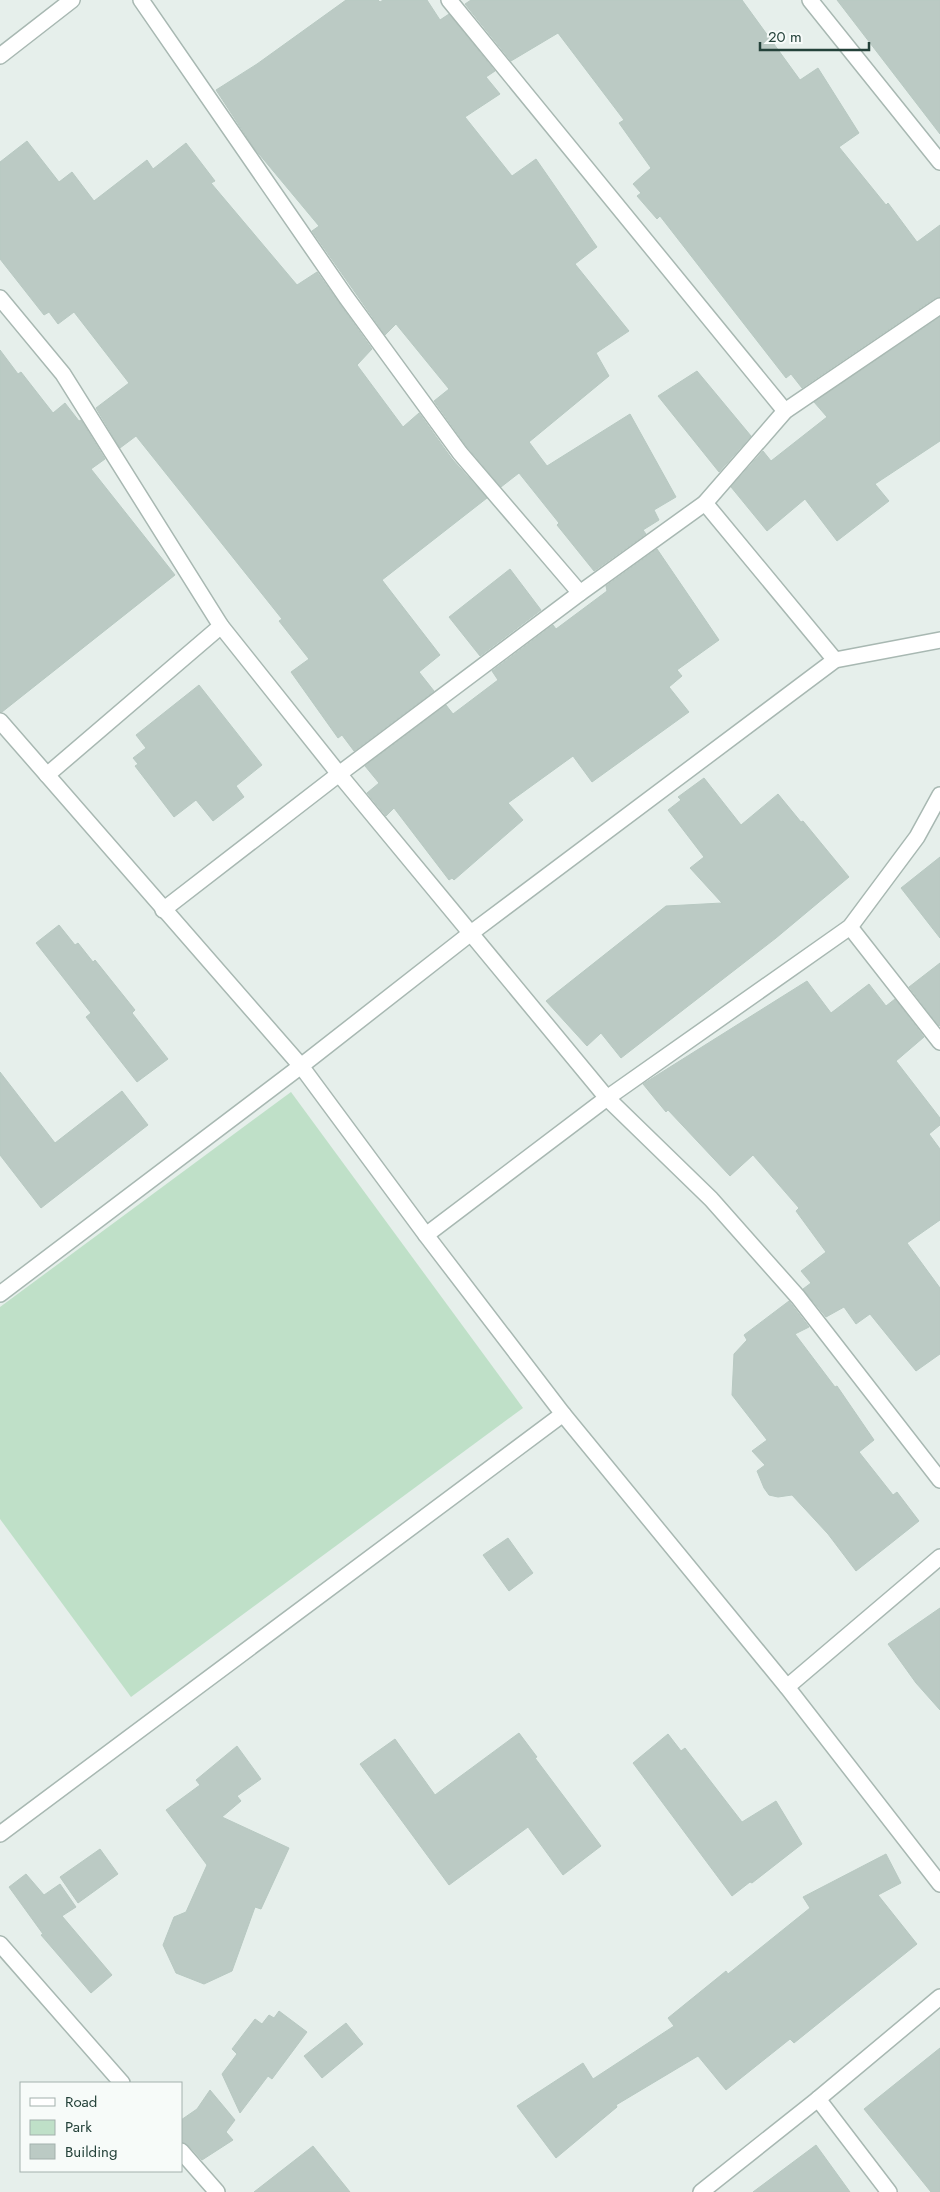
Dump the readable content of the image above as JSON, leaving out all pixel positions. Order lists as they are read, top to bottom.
{
  "legend": ["Road", "Park", "Building"],
  "scale_bar": "20 m"
}
